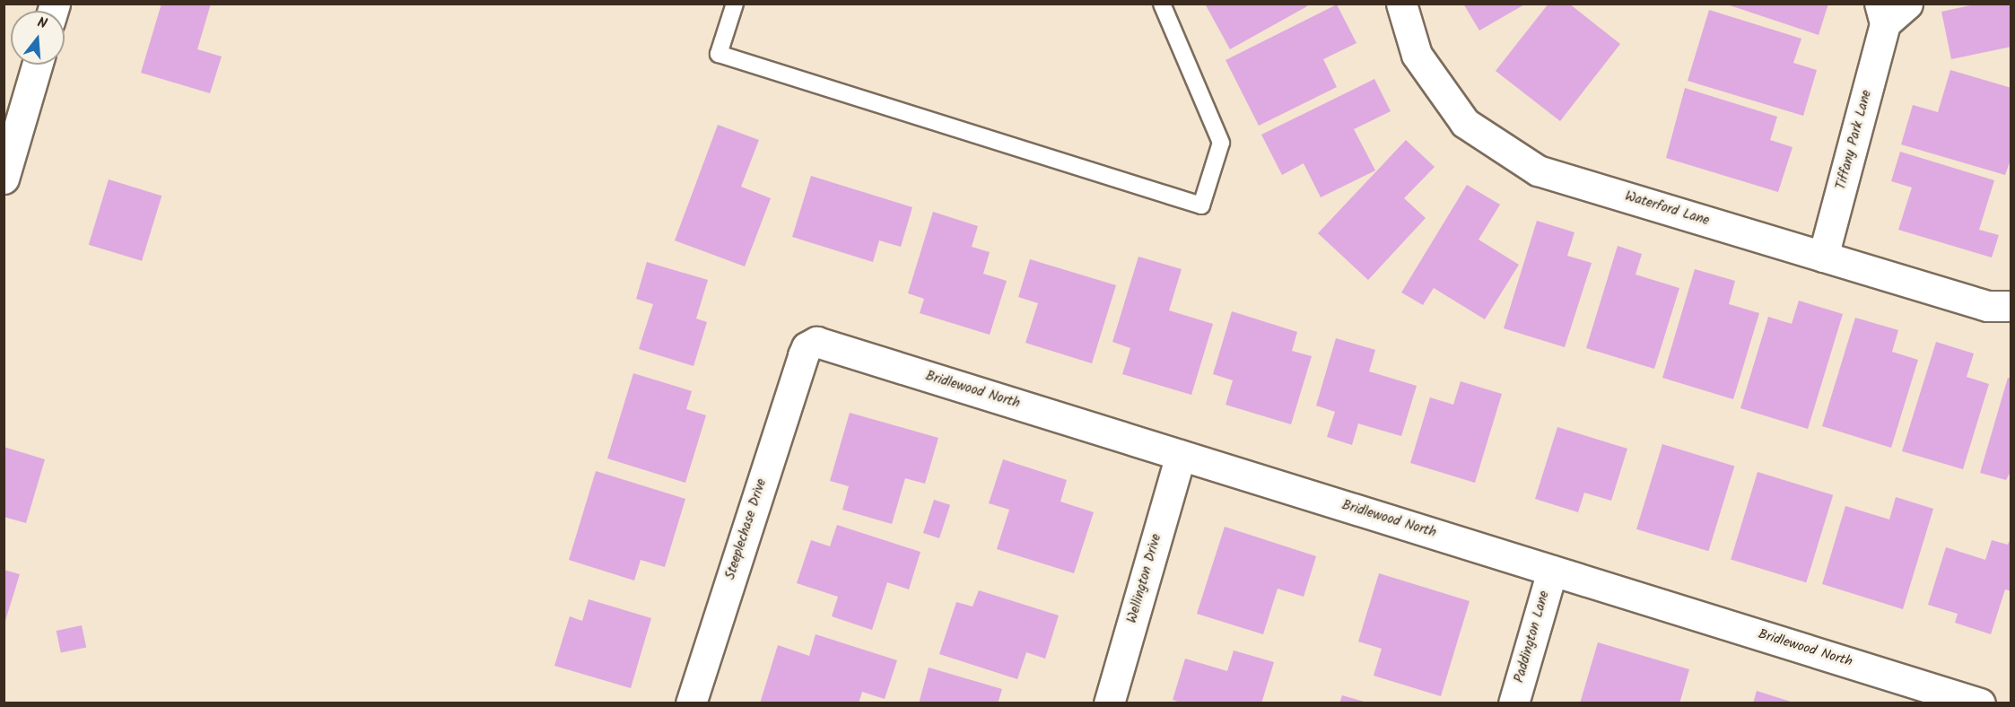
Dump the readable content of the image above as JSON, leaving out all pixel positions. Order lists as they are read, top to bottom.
{
  "streets": {
    "street": [
      "Tiffany Park Lane",
      "Waterford Lane",
      "Bridlewood North",
      "Steeplechase Drive",
      "Wellington Drive",
      "Paddington Lane"
    ]
  },
  "crossings": [
    ["Tiffany Park Lane", "Waterford Lane"],
    ["Bridlewood North", "Steeplechase Drive"],
    ["Bridlewood North", "Wellington Drive"],
    ["Bridlewood North", "Paddington Lane"]
  ],
  "north": "top"
}
